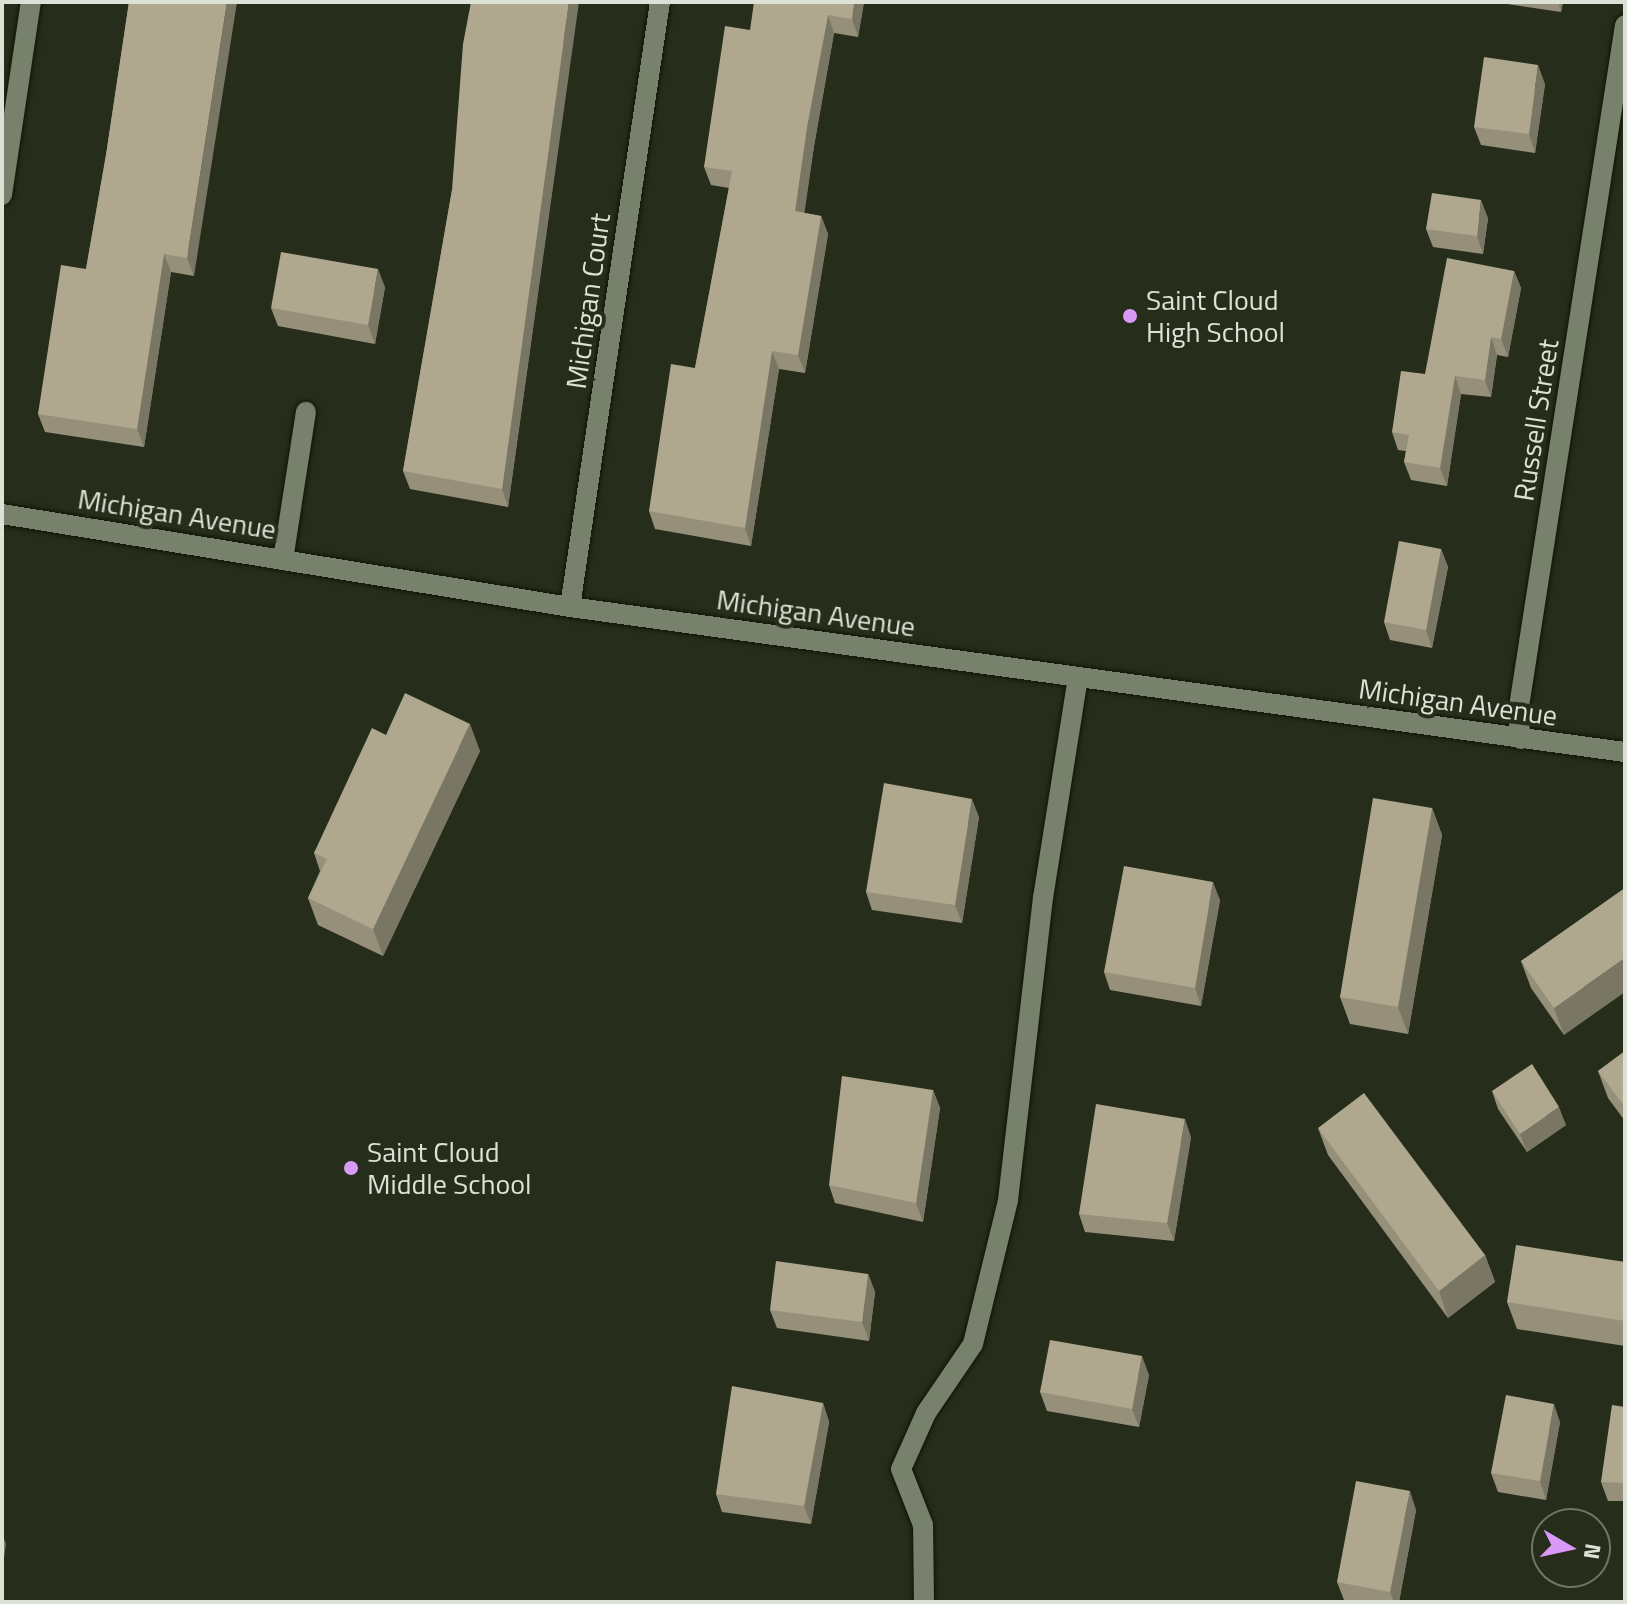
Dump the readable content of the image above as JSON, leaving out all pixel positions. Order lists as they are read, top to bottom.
{
  "streets": {
    "street": ["Michigan Court", "Russell Street", "Michigan Avenue"]
  },
  "crossings": [
    ["Michigan Court", "Michigan Avenue"],
    ["Russell Street", "Michigan Avenue"]
  ],
  "places": ["Saint Cloud High School", "Saint Cloud Middle School"],
  "north": "right"
}
